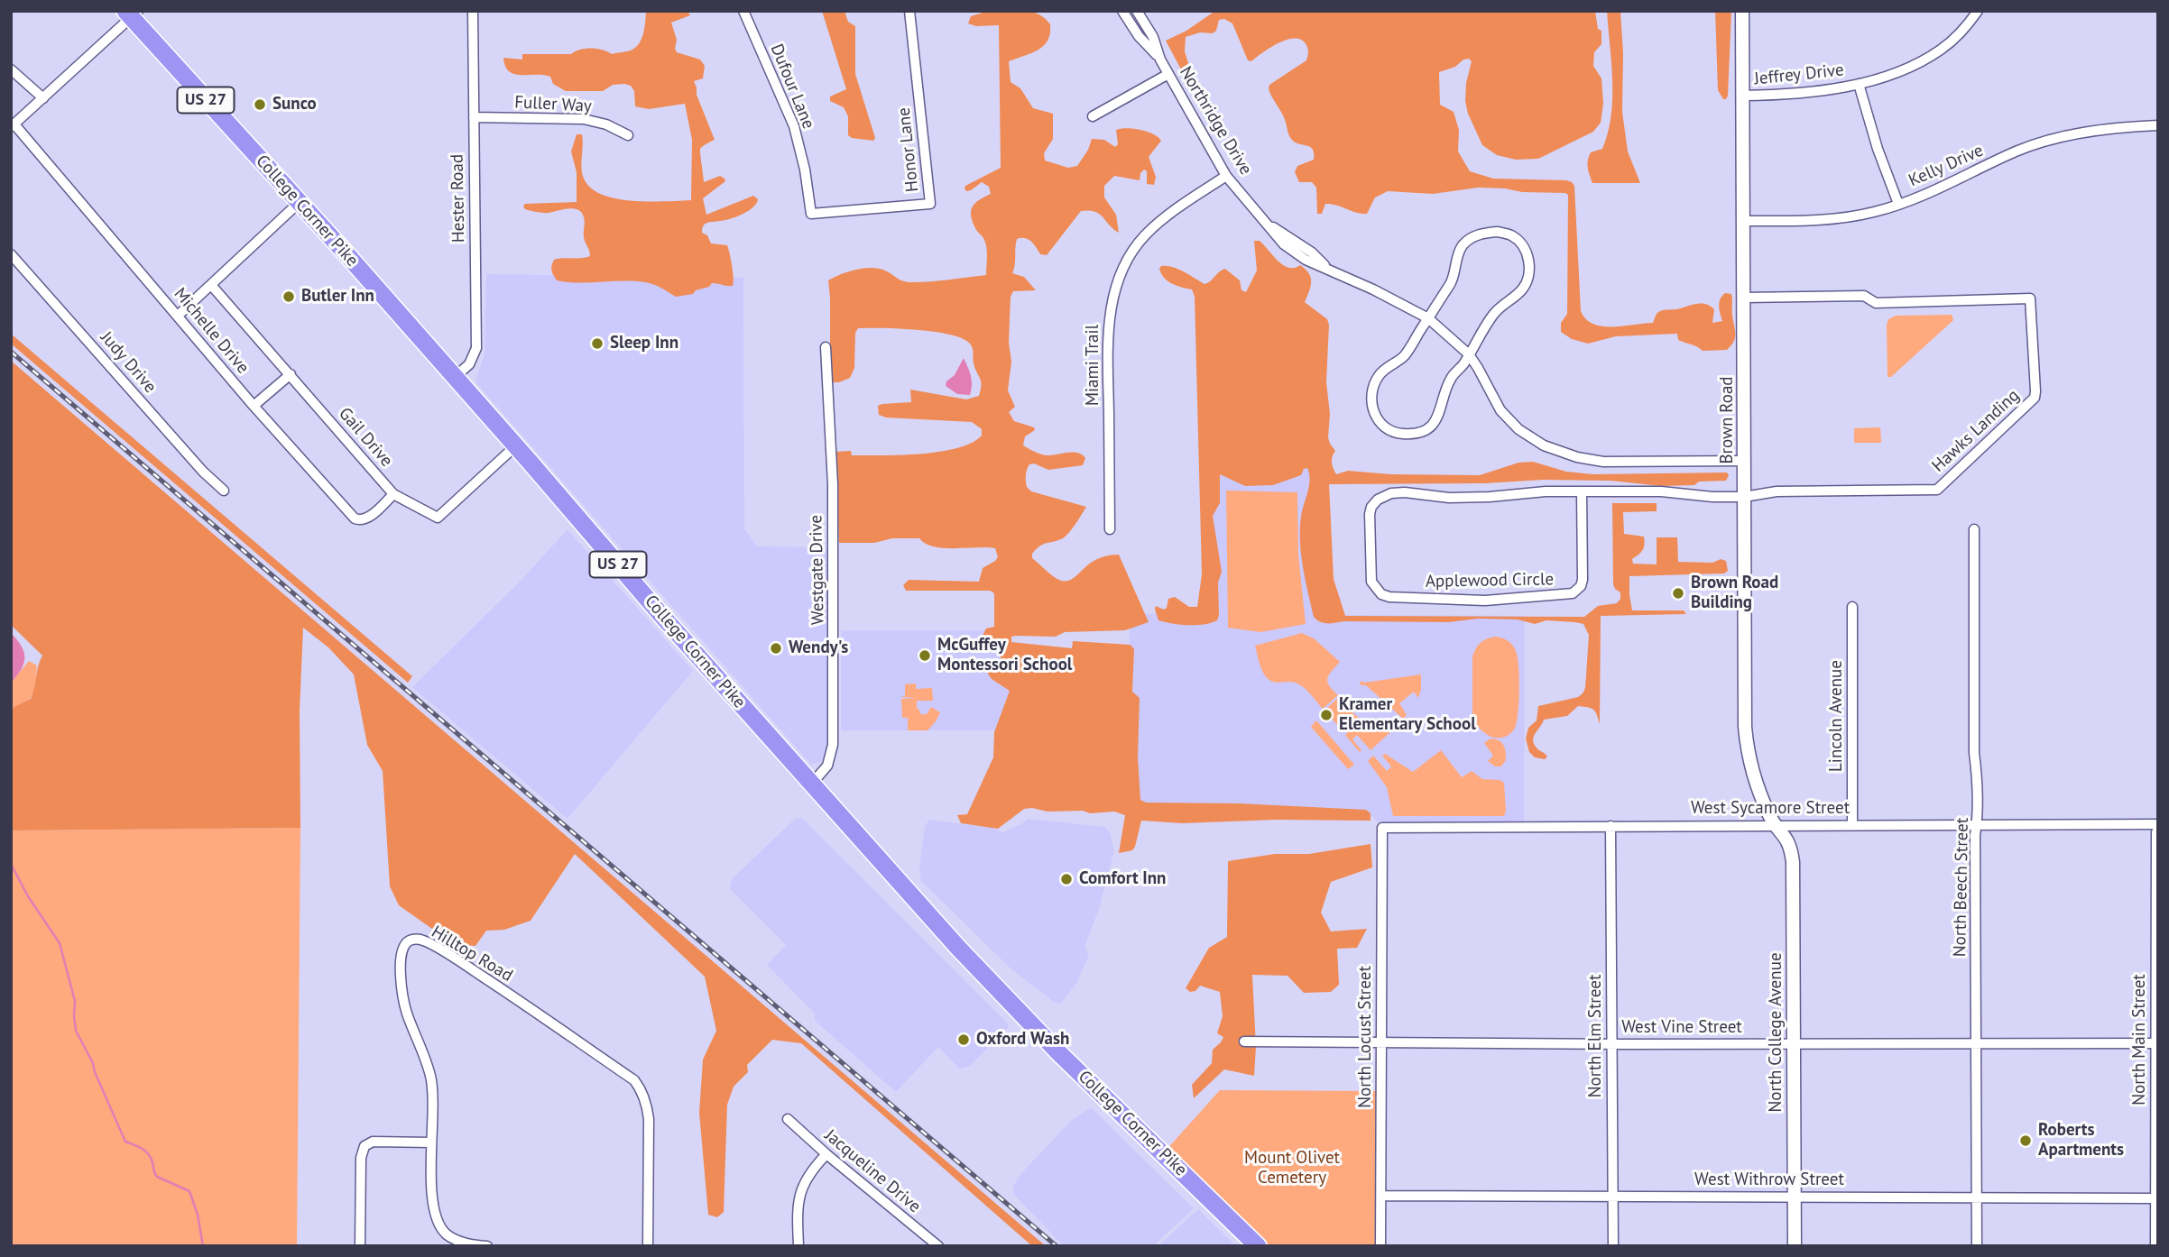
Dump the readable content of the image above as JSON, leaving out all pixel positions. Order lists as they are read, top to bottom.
{
  "streets": {
    "highway": ["US 27", "College Corner Pike"],
    "street": [
      "Jeffrey Drive",
      "Dufour Lane",
      "Fuller Way",
      "Northridge Drive",
      "Honor Lane",
      "Kelly Drive",
      "Hester Road",
      "Michelle Drive",
      "Judy Drive",
      "Miami Trail",
      "Brown Road",
      "Hawks Landing",
      "Gail Drive",
      "Westgate Drive",
      "Applewood Circle",
      "Lincoln Avenue",
      "West Sycamore Street",
      "North Beech Street",
      "Hilltop Road",
      "West Vine Street",
      "North College Avenue",
      "North Elm Street",
      "North Locust Street",
      "North Main Street",
      "Jacqueline Drive",
      "West Withrow Street"
    ]
  },
  "crossings": [
    ["Jeffrey Drive", "Kelly Drive"],
    ["Jeffrey Drive", "Brown Road"],
    ["Dufour Lane", "Honor Lane"],
    ["Fuller Way", "Hester Road"],
    ["Northridge Drive", "Miami Trail"],
    ["Northridge Drive", "Brown Road"],
    ["Kelly Drive", "Brown Road"],
    ["Hester Road", "College Corner Pike"],
    ["College Corner Pike", "Gail Drive"],
    ["College Corner Pike", "Westgate Drive"],
    ["Michelle Drive", "Gail Drive"],
    ["Brown Road", "Hawks Landing"],
    ["Brown Road", "Applewood Circle"],
    ["Brown Road", "West Sycamore Street"],
    ["Brown Road", "North College Avenue"],
    ["Hawks Landing", "Applewood Circle"],
    ["Lincoln Avenue", "West Sycamore Street"],
    ["West Sycamore Street", "North Beech Street"],
    ["West Sycamore Street", "North College Avenue"],
    ["West Sycamore Street", "North Elm Street"],
    ["West Sycamore Street", "North Locust Street"],
    ["North Beech Street", "West Vine Street"],
    ["North Beech Street", "West Withrow Street"],
    ["West Vine Street", "North College Avenue"],
    ["West Vine Street", "North Elm Street"],
    ["West Vine Street", "North Locust Street"],
    ["West Vine Street", "North Main Street"],
    ["North College Avenue", "West Withrow Street"],
    ["North Elm Street", "West Withrow Street"],
    ["North Locust Street", "West Withrow Street"],
    ["North Main Street", "West Withrow Street"]
  ],
  "parks": ["Mount Olivet Cemetery"],
  "places": [
    "Sunco",
    "Butler Inn",
    "Sleep Inn",
    "Brown Road Building",
    "Wendy's",
    "McGuffey Montessori School",
    "Kramer Elementary School",
    "Comfort Inn",
    "Oxford Wash",
    "Roberts Apartments"
  ]
}
